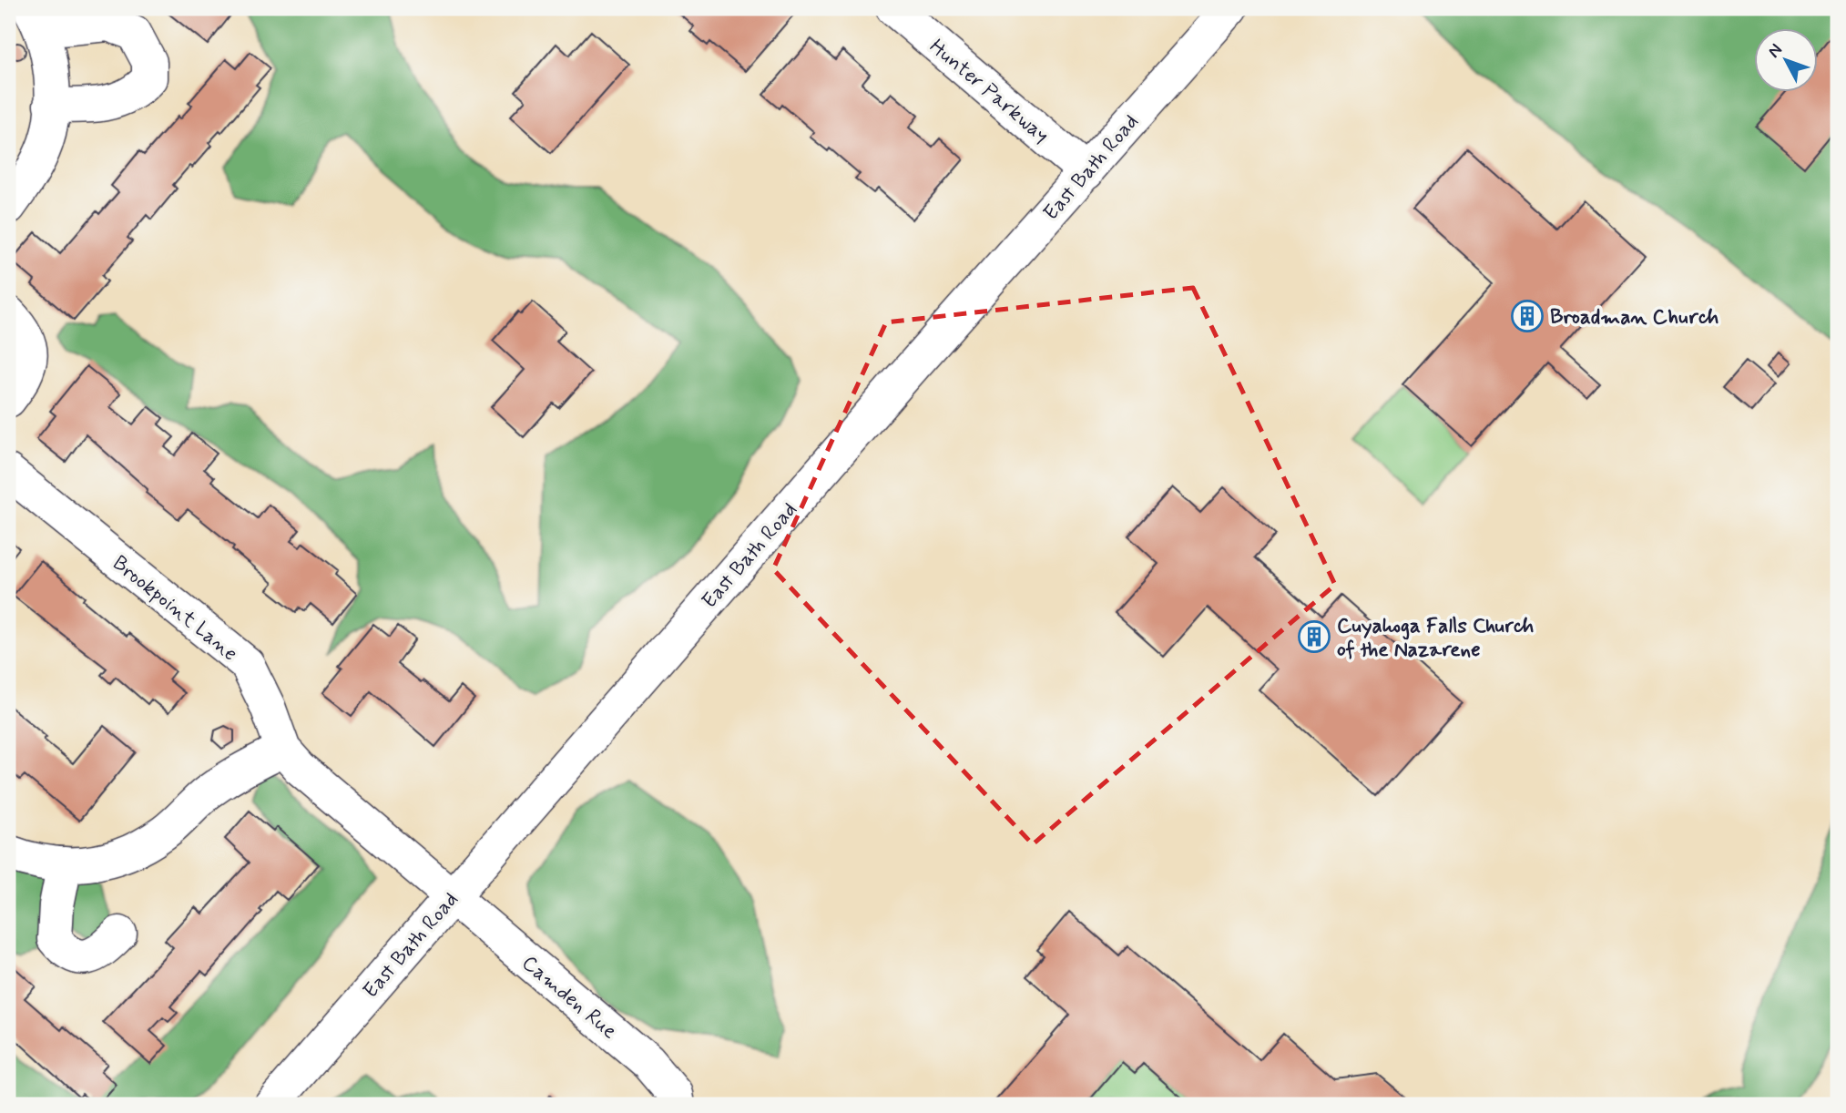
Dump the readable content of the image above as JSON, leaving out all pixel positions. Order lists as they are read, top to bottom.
{
  "streets": {
    "street": [
      "Hunter Parkway",
      "East Bath Road",
      "Brookpoint Lane",
      "Camden Rue"
    ]
  },
  "crossings": [
    ["Hunter Parkway", "East Bath Road"],
    ["East Bath Road", "Brookpoint Lane"],
    ["East Bath Road", "Camden Rue"],
    ["Brookpoint Lane", "Camden Rue"]
  ],
  "places": {
    "building": ["Broadman Church", "Cuyahoga Falls Church of the Nazarene"]
  },
  "north": "top left"
}
